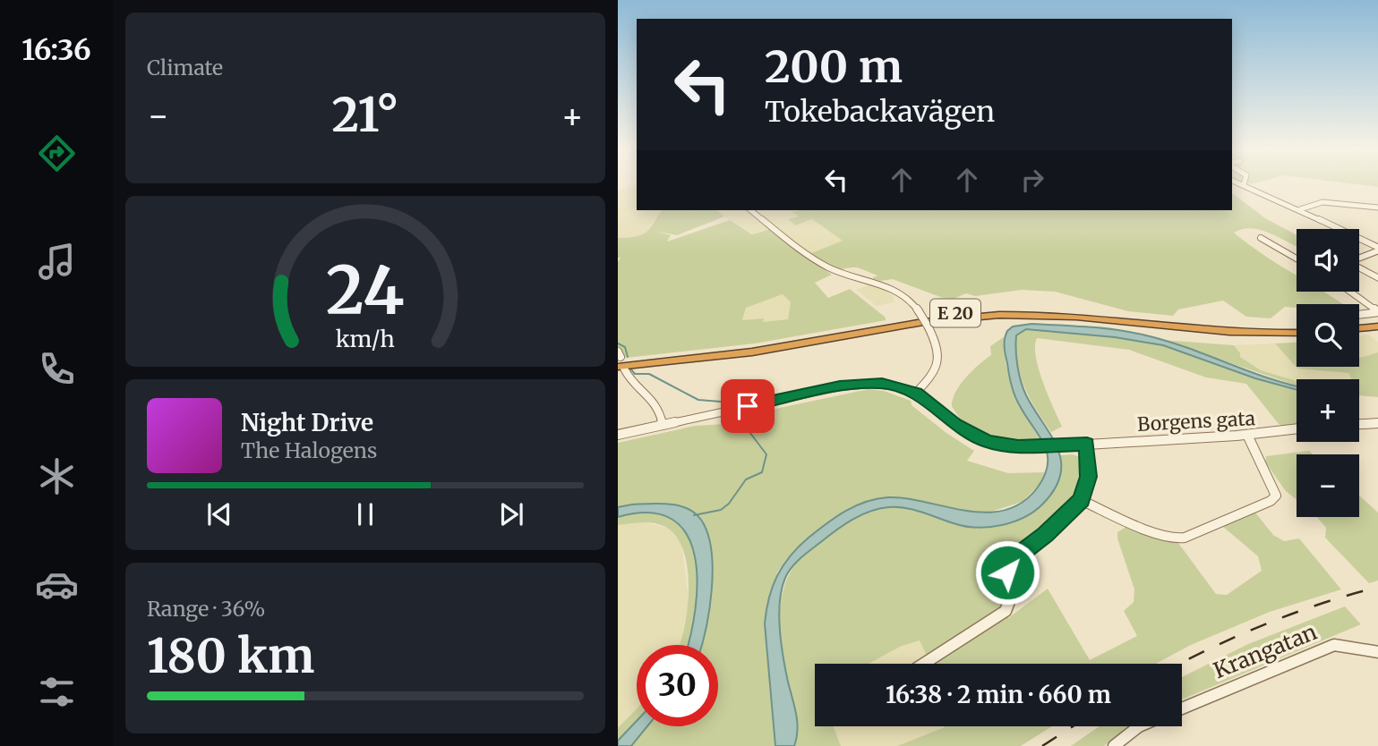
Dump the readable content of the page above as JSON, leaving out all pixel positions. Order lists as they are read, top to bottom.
{
  "streets": {
    "highway": ["E 20"],
    "street": ["Borgens gata", "Krangatan"]
  },
  "page": {
    "tabs": "16:36",
    "tile": [
      "Climate",
      ["Range · 36%", "180 km"]
    ],
    "turn": ["200 m", "Tokebackavägen"],
    "heat": ["−", "21°", "+"],
    "map_buttons": ["+", "−"],
    "song": ["Night Drive", "The Halogens"],
    "limit": "30",
    "trip": "16:38 · 2 min · 660 m",
    "gauge": ["24", "km/h"]
  }
}
